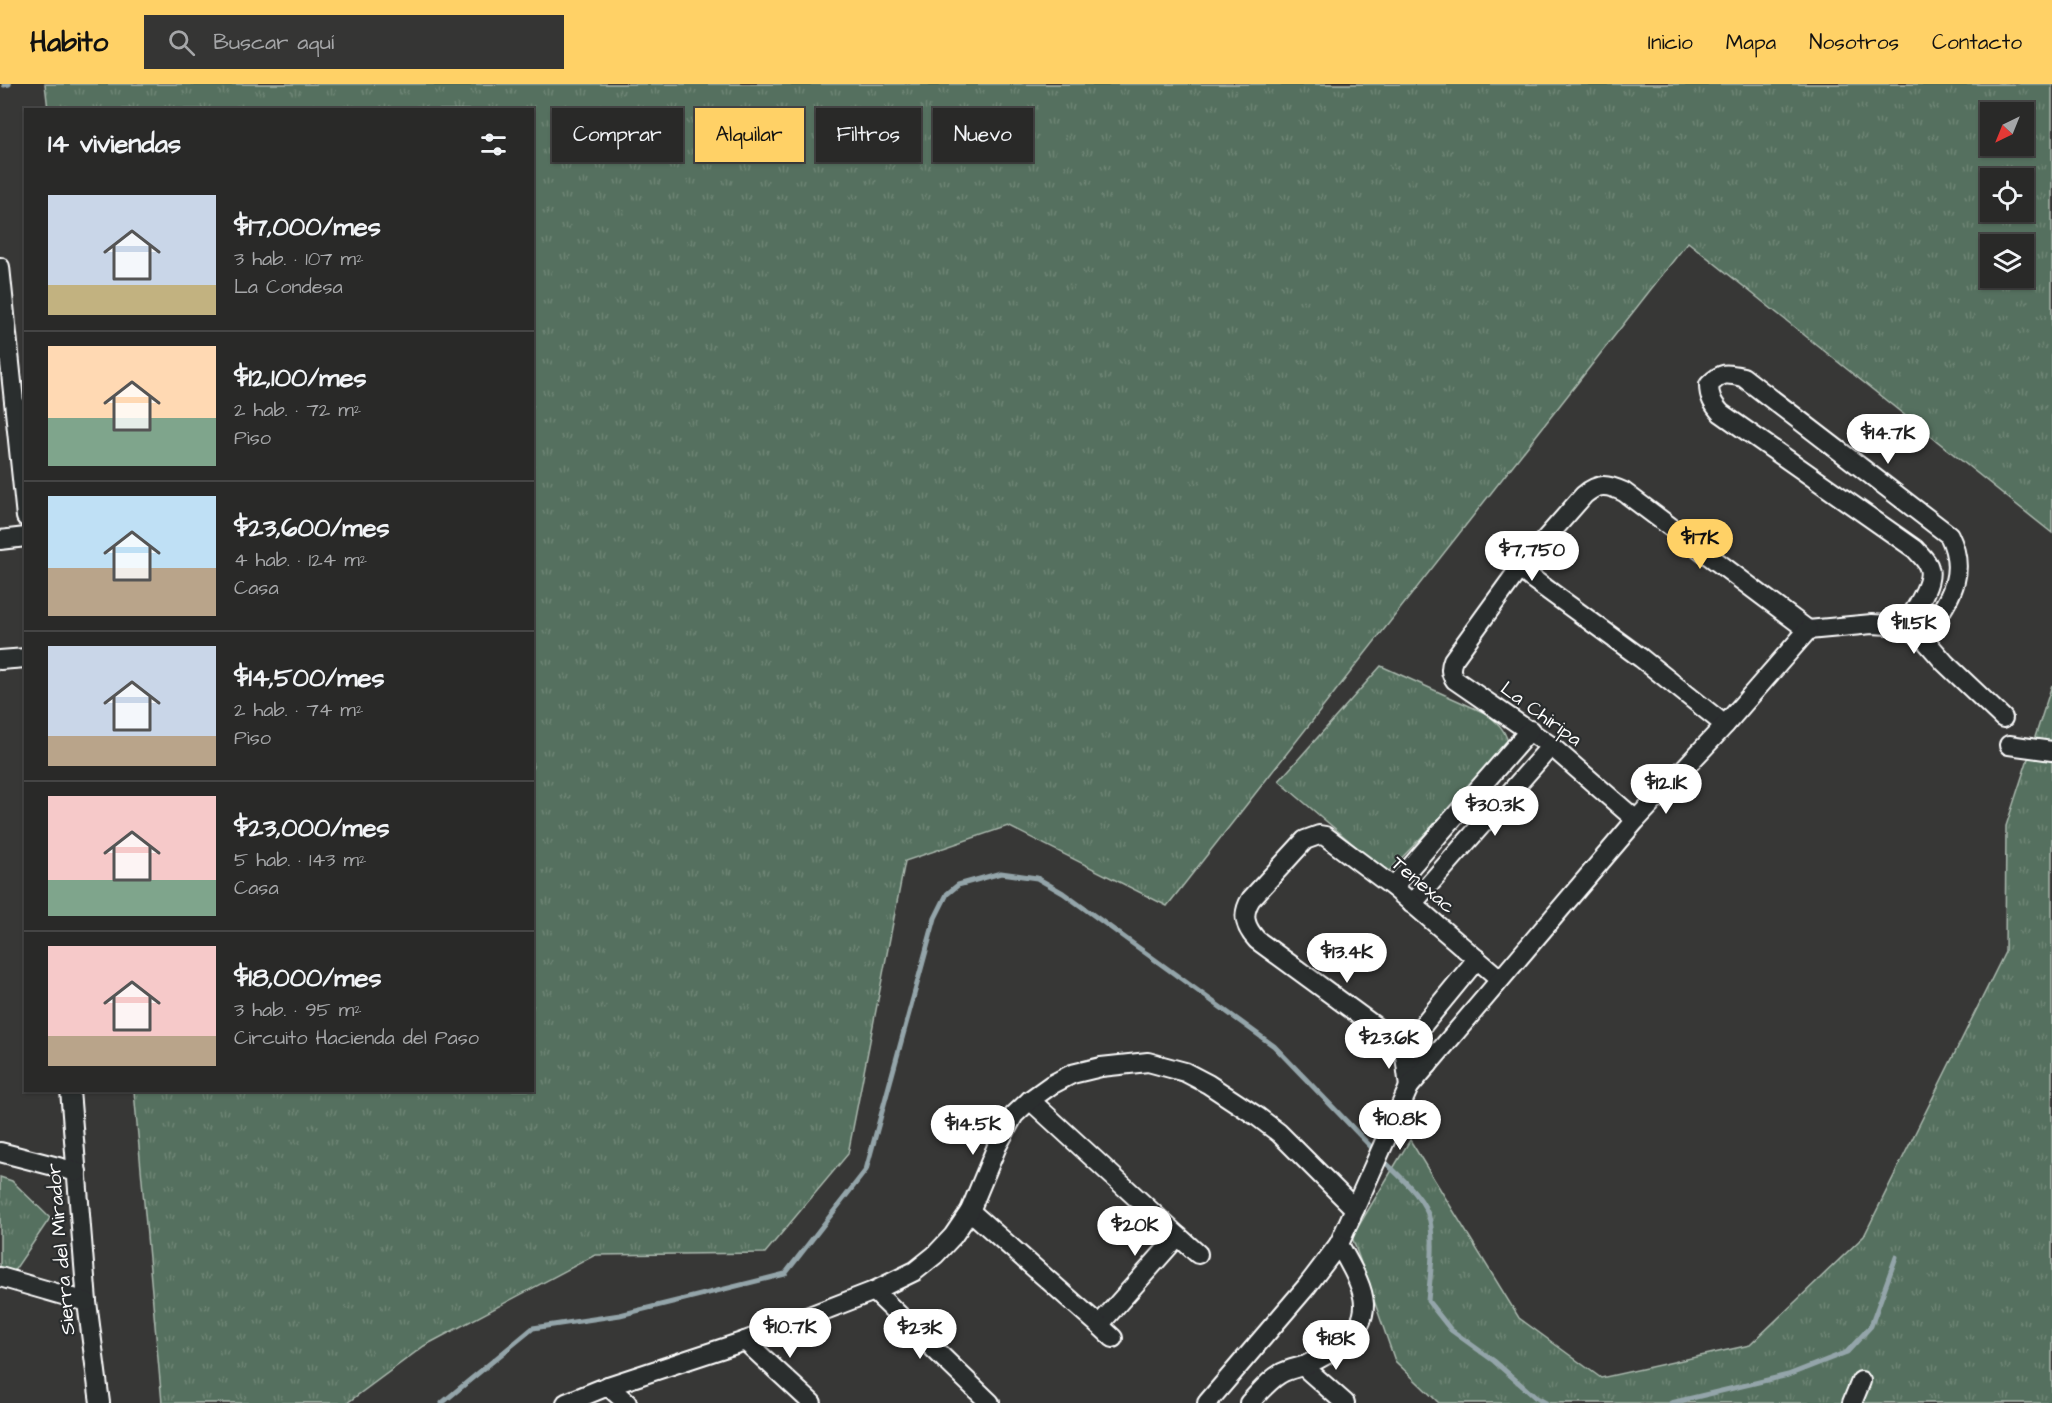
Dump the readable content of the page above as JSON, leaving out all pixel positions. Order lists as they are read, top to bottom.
{
  "streets": {
    "street": ["La Chiripa", "Tenexac", "Sierra del Mirador"]
  },
  "north": "bottom left",
  "page": {
    "header": "Habito",
    "search": "Buscar aquí",
    "nav": [
      "Inicio",
      "Mapa",
      "Nosotros",
      "Contacto"
    ],
    "chip": [
      "Comprar",
      "Alquilar",
      "Filtros",
      "Nuevo"
    ],
    "heading": "14 viviendas",
    "list": [
      {
        "name": "$17,000/mes",
        "note": "3 hab. · 107 m² · La Condesa"
      },
      {
        "name": "$12,100/mes",
        "note": "2 hab. · 72 m² · Piso"
      },
      {
        "name": "$23,600/mes",
        "note": "4 hab. · 124 m² · Casa"
      },
      {
        "name": "$14,500/mes",
        "note": "2 hab. · 74 m² · Piso"
      },
      {
        "name": "$23,000/mes",
        "note": "5 hab. · 143 m² · Casa"
      },
      {
        "name": "$18,000/mes",
        "note": "3 hab. · 95 m² · Circuito Hacienda del Paso"
      }
    ],
    "price": [
      "$14.7K",
      "$17K",
      "$7,750",
      "$11.5K",
      "$12.1K",
      "$30.3K",
      "$13.4K",
      "$23.6K",
      "$10.8K",
      "$14.5K",
      "$20K",
      "$10.7K",
      "$23K",
      "$18K"
    ]
  }
}
